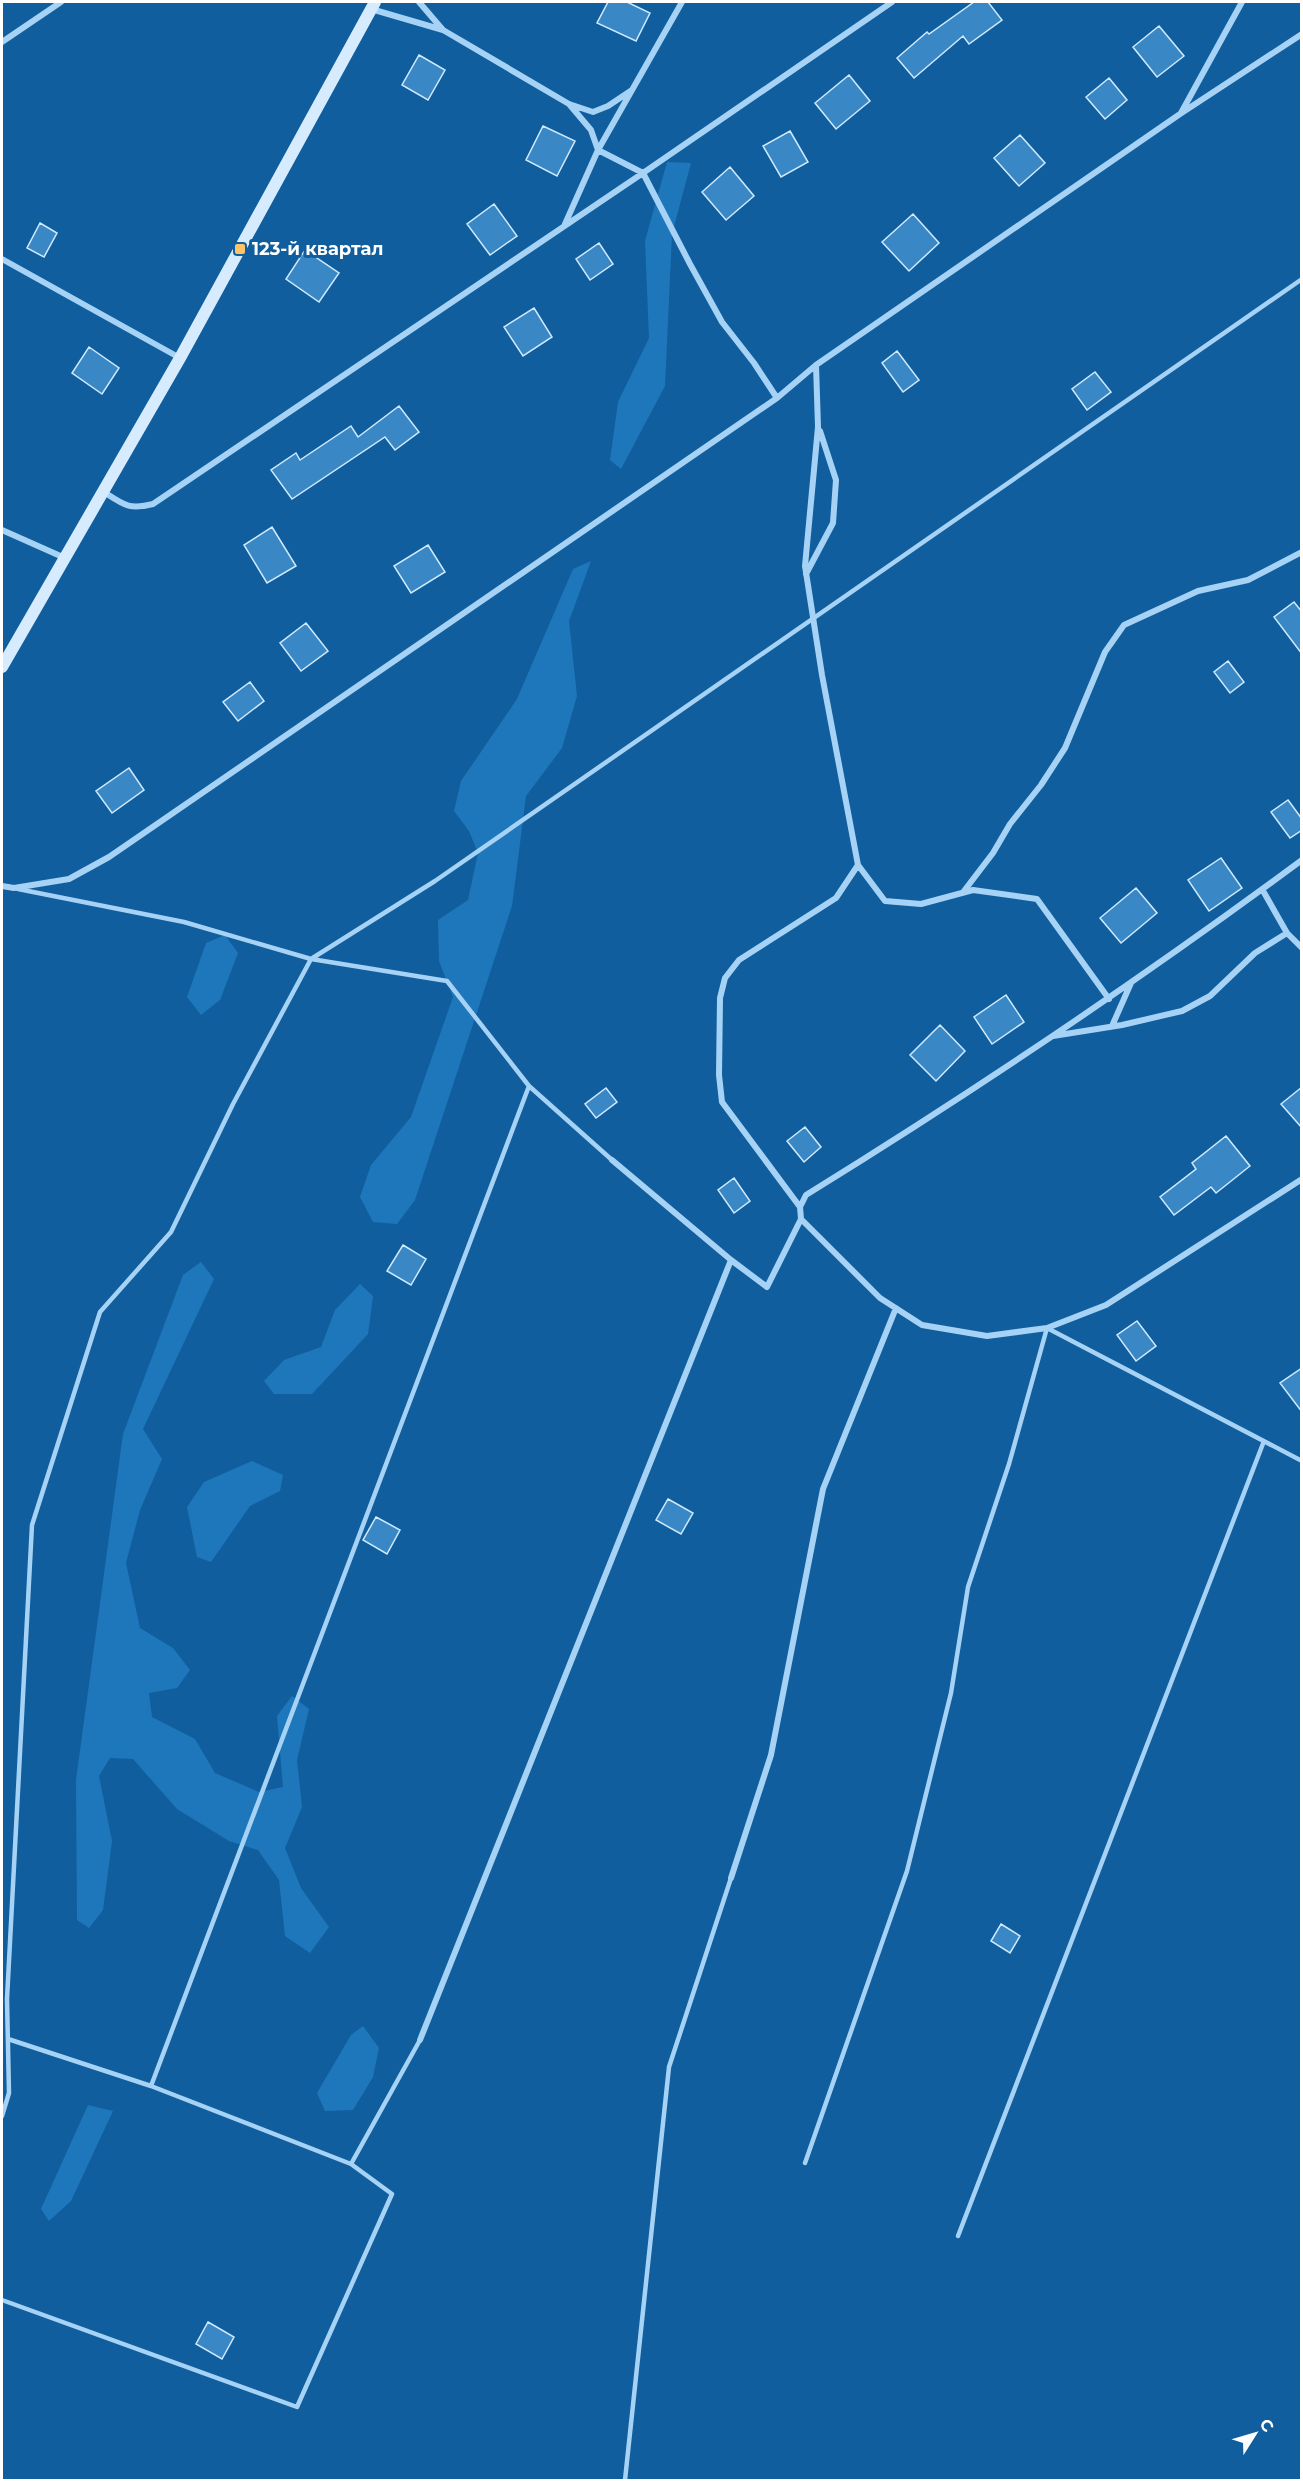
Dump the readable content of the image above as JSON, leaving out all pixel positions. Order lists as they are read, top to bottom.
{
  "places": {
    "transit": ["123-й квартал"]
  },
  "north": "top right"
}
